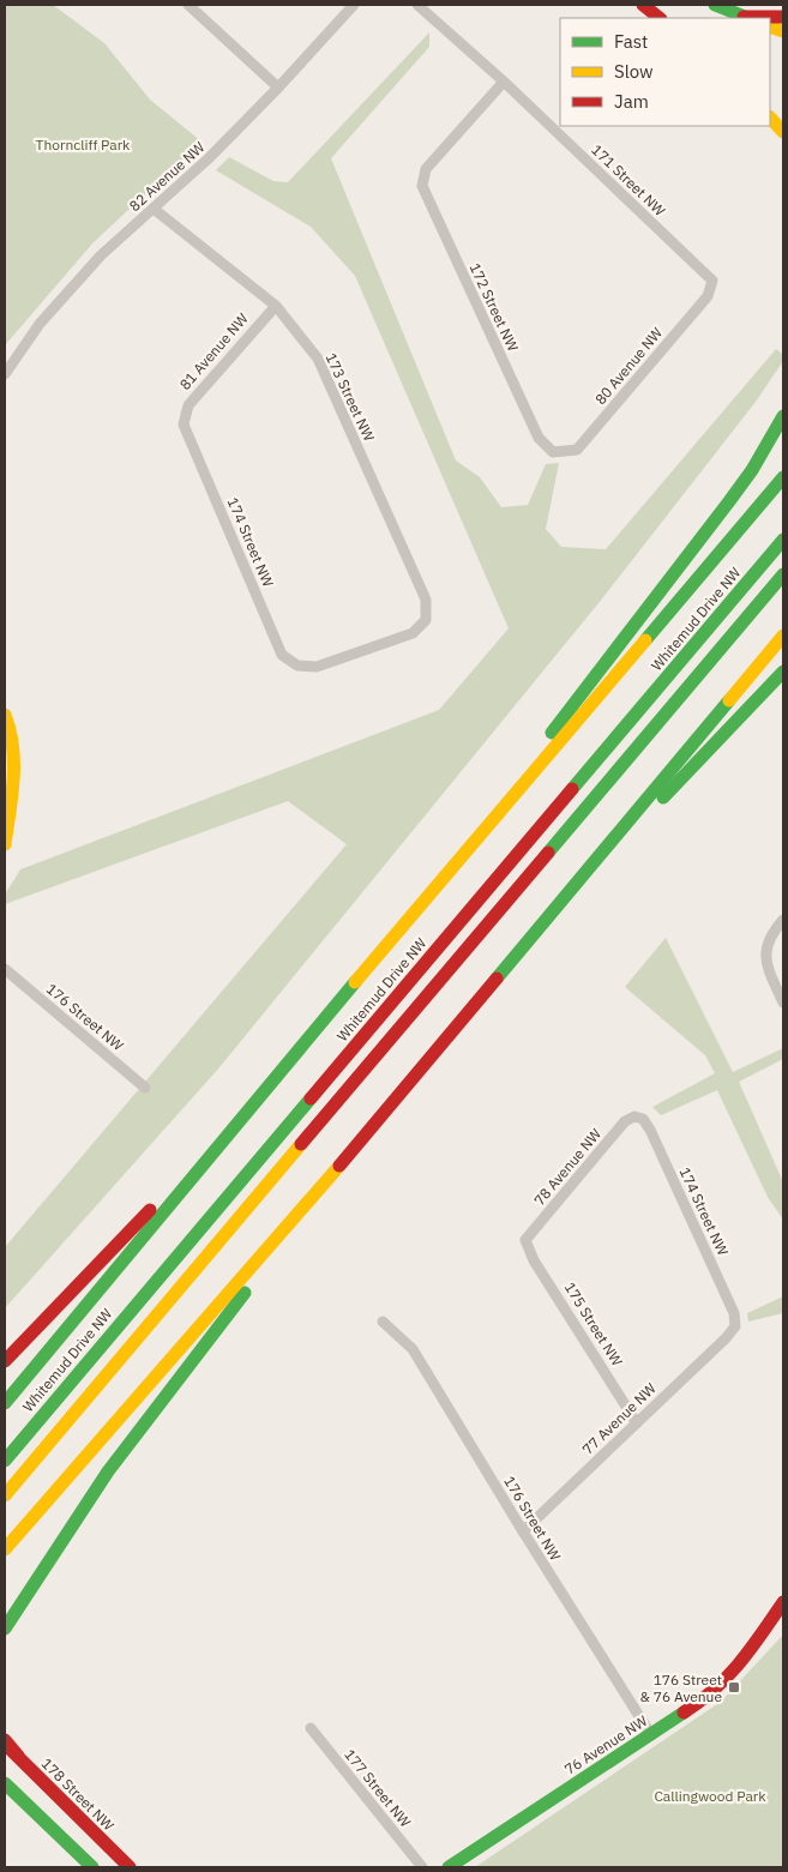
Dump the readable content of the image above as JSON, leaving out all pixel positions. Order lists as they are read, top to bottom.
{
  "streets": {
    "main road": ["Whitemud Drive NW", "76 Avenue NW", "178 Street NW"],
    "street": [
      "82 Avenue NW",
      "171 Street NW",
      "172 Street NW",
      "81 Avenue NW",
      "80 Avenue NW",
      "173 Street NW",
      "174 Street NW",
      "176 Street NW",
      "78 Avenue NW",
      "175 Street NW",
      "77 Avenue NW",
      "177 Street NW"
    ]
  },
  "crossings": [
    ["82 Avenue NW", "173 Street NW"],
    ["171 Street NW", "172 Street NW"],
    ["171 Street NW", "80 Avenue NW"],
    ["172 Street NW", "80 Avenue NW"],
    ["81 Avenue NW", "173 Street NW"],
    ["81 Avenue NW", "174 Street NW"],
    ["173 Street NW", "174 Street NW"],
    ["174 Street NW", "78 Avenue NW"],
    ["174 Street NW", "77 Avenue NW"],
    ["176 Street NW", "77 Avenue NW"],
    ["176 Street NW", "76 Avenue NW"],
    ["78 Avenue NW", "175 Street NW"],
    ["175 Street NW", "77 Avenue NW"]
  ],
  "parks": ["Thorncliff Park", "Callingwood Park"],
  "places": {
    "transit": ["176 Street & 76 Avenue"]
  },
  "legend": ["Fast", "Slow", "Jam"]
}
